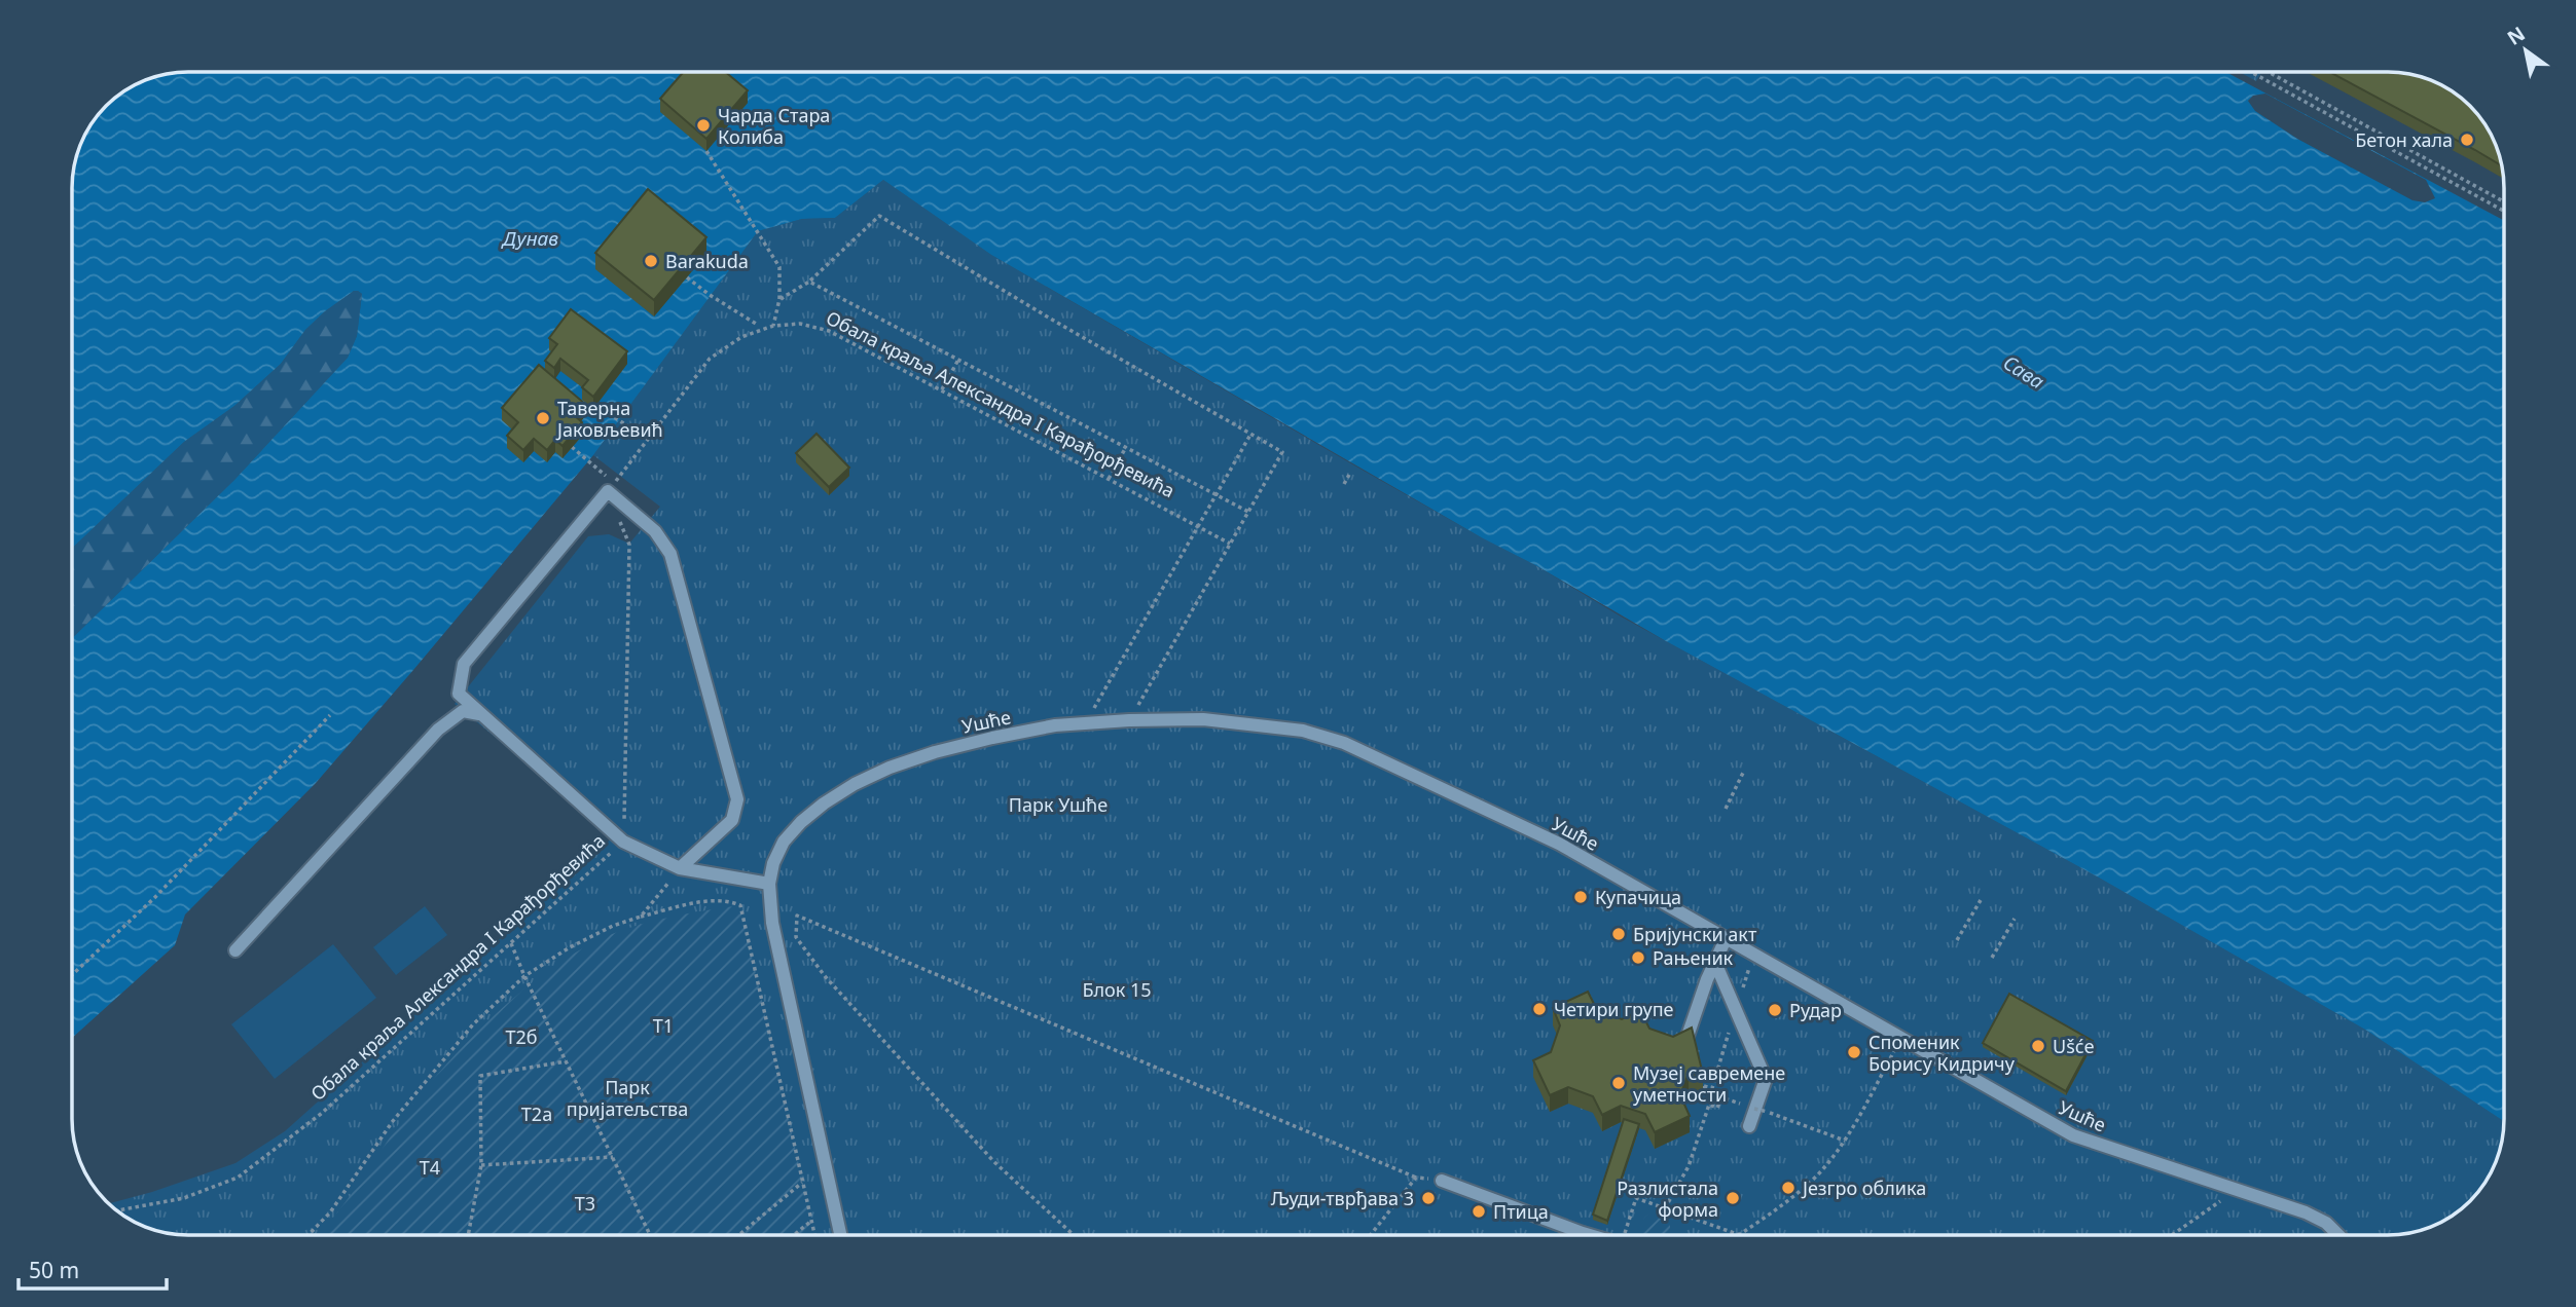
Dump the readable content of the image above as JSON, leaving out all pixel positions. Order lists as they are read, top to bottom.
{
  "streets": {
    "street": ["Обала краља Александра I Карађорђевића", "Ушће"]
  },
  "water": ["Дунав", "Сава"],
  "parks": [
    "Парк Ушће",
    "Блок 15",
    "Т1",
    "Т2б",
    "Парк пријатељства",
    "Т2а",
    "Т4",
    "Т3"
  ],
  "places": [
    "Чарда Стара Колиба",
    "Бетон хала",
    "Barakuda",
    "Таверна Јаковљевић",
    "Купачица",
    "Бријунски акт",
    "Рањеник",
    "Четири групе",
    "Рудар",
    "Ušće",
    "Споменик Борису Кидричу",
    "Музеј савремене уметности",
    "Језгро облика",
    "Људи-тврђава 3",
    "Разлистала форма",
    "Птица"
  ],
  "scale_bar": "50 m",
  "north": "top left"
}
